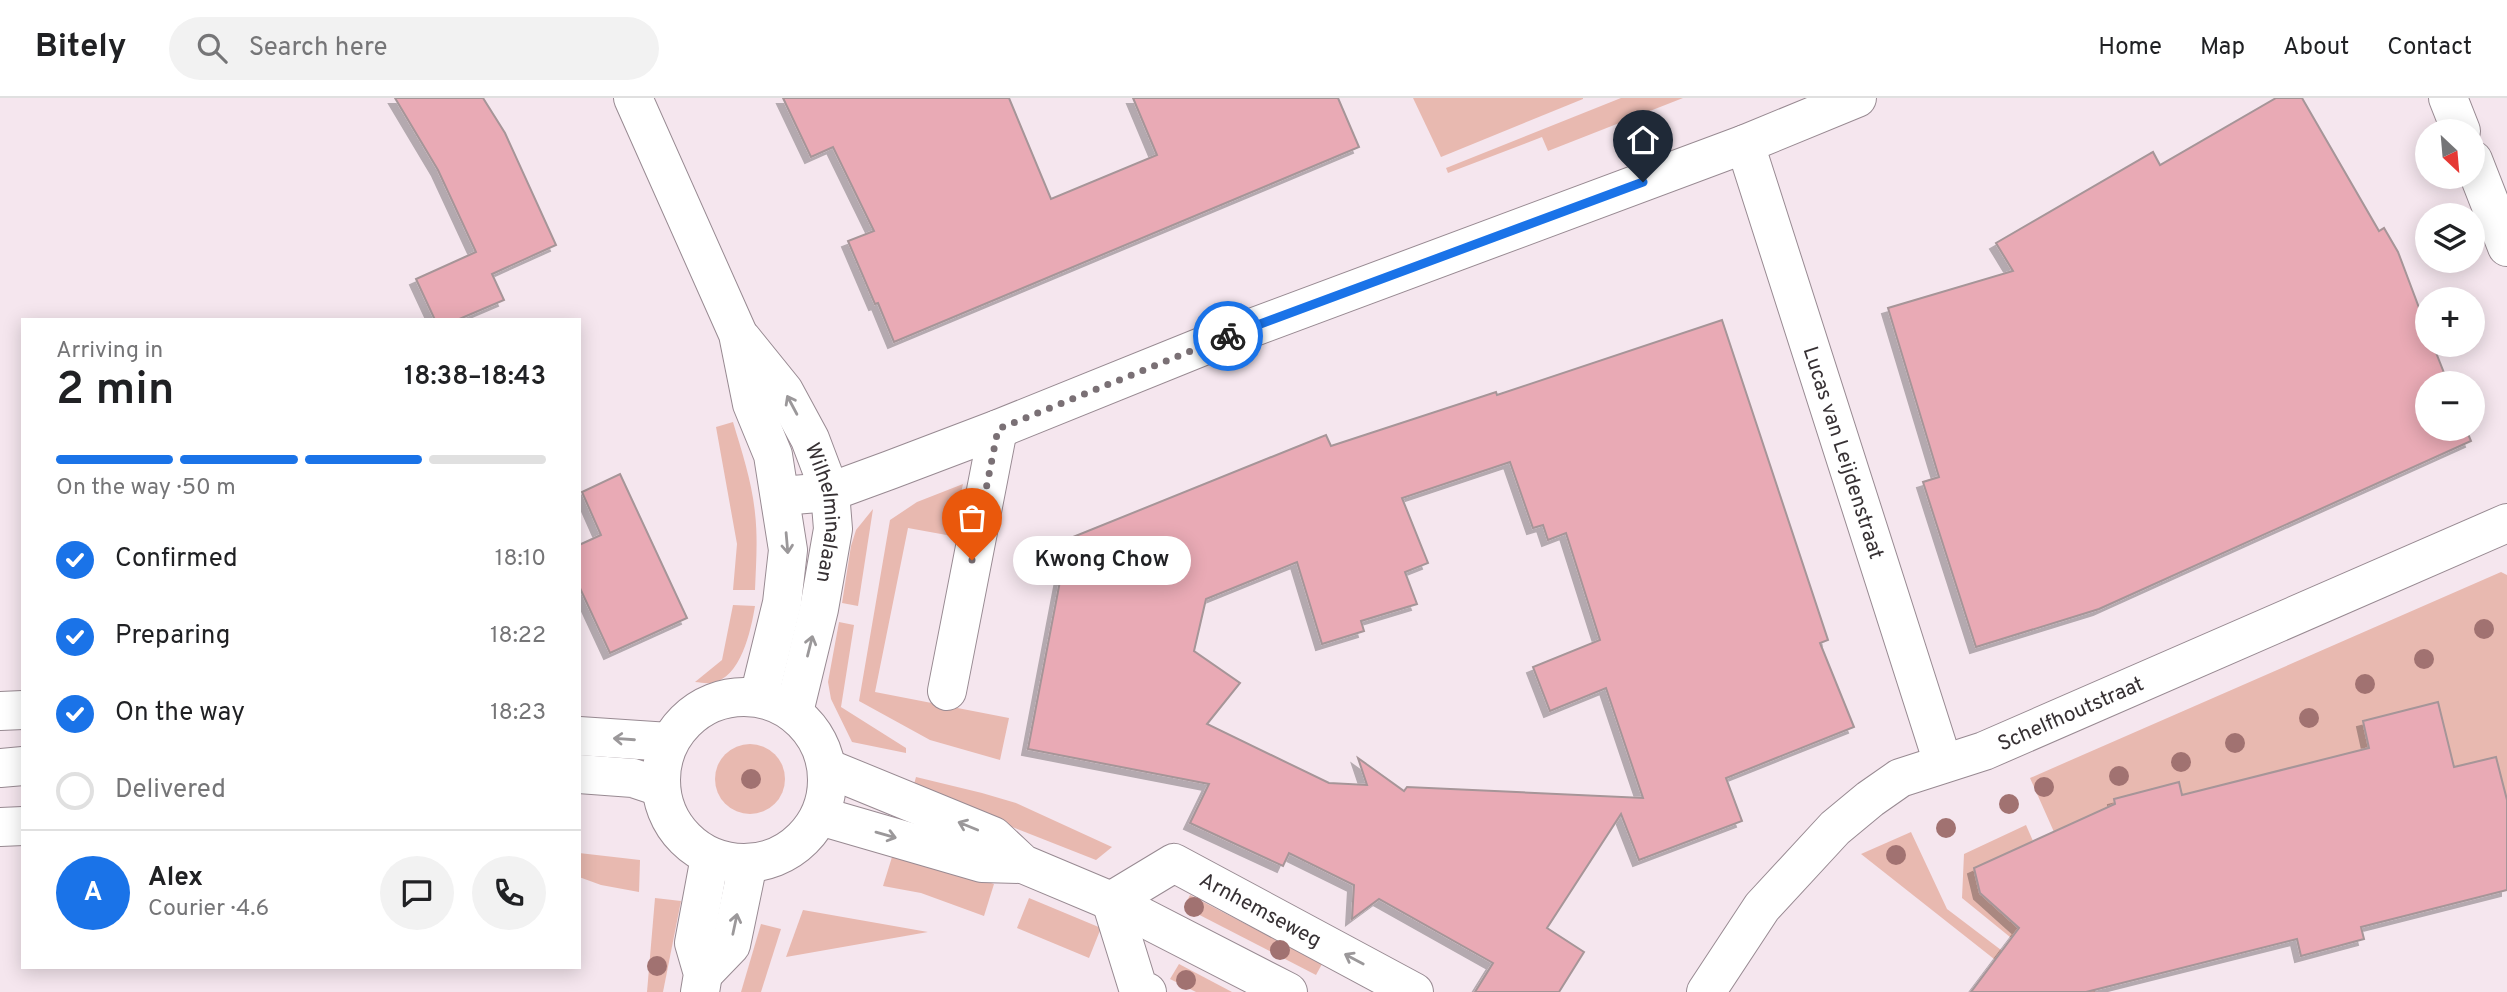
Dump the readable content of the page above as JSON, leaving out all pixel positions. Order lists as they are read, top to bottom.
{
  "streets": {
    "street": [
      "Lucas van Leijdenstraat",
      "Wilhelminalaan",
      "Schelfhoutstraat",
      "Arnhemseweg"
    ]
  },
  "crossings": [
    ["Lucas van Leijdenstraat", "Schelfhoutstraat"]
  ],
  "places": ["Kwong Chow"],
  "north": "bottom right",
  "page": {
    "header": "Bitely",
    "search": "Search here",
    "nav": [
      "Home",
      "Map",
      "About",
      "Contact"
    ],
    "map_buttons": ["+", "−"],
    "heading": ["2 min", "Arriving in", "18:38–18:43"],
    "panel": ["Alex", "Courier · 4.6"],
    "bar": "On the way · 50 m",
    "list": [
      ["Confirmed", "18:10"],
      ["Preparing", "18:22"],
      ["On the way", "18:23"],
      "Delivered"
    ],
    "bubble": "Kwong Chow",
    "round": "A"
  }
}
